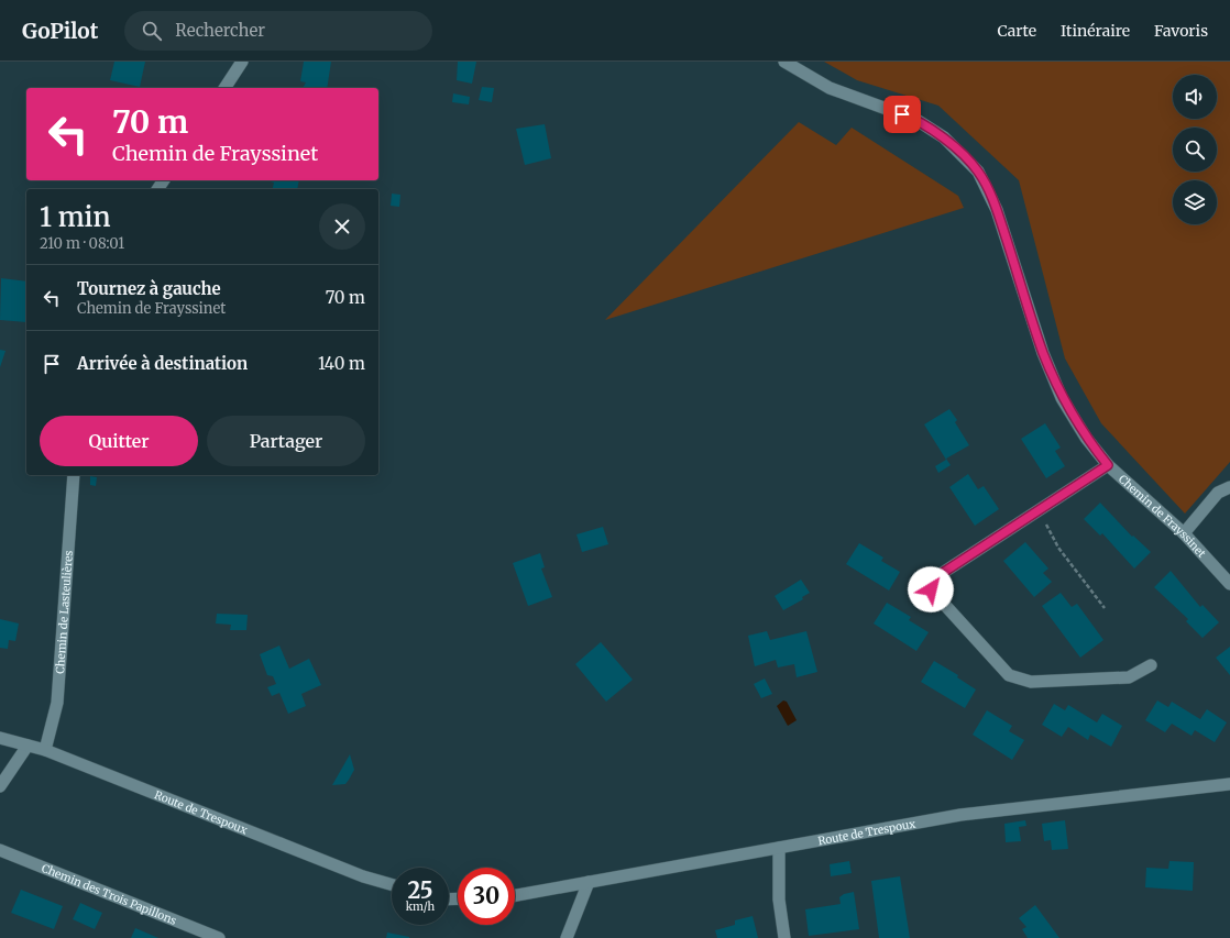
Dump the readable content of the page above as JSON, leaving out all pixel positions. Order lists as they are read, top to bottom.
{
  "streets": {
    "street": [
      "Chemin de Frayssinet",
      "Chemin de Lasteulières",
      "Route de Trespoux",
      "Chemin des Trois Papillons"
    ]
  },
  "crossings": [
    ["Chemin de Lasteulières", "Route de Trespoux"]
  ],
  "page": {
    "header": "GoPilot",
    "search": "Rechercher",
    "nav": ["Carte", "Itinéraire", "Favoris"],
    "turn": ["70 m", "Chemin de Frayssinet"],
    "heading": ["1 min", "210 m · 08:01"],
    "list": [
      {
        "name": "Tournez à gauche",
        "note": "Chemin de Frayssinet",
        "value": "70 m"
      },
      {
        "name": "Arrivée à destination",
        "value": "140 m"
      }
    ],
    "buttons": ["Quitter", "Partager"],
    "speed": "25 km/h",
    "limit": "30"
  }
}
